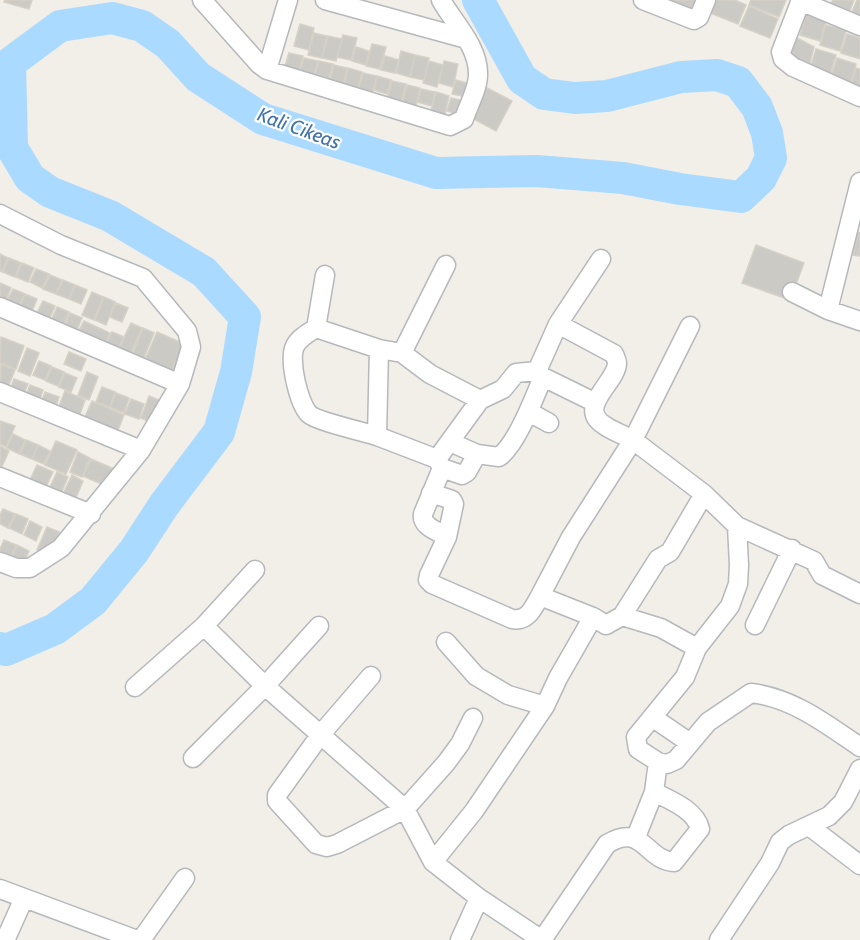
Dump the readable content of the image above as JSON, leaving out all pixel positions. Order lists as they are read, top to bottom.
{
  "water": ["Kali Cikeas"]
}
